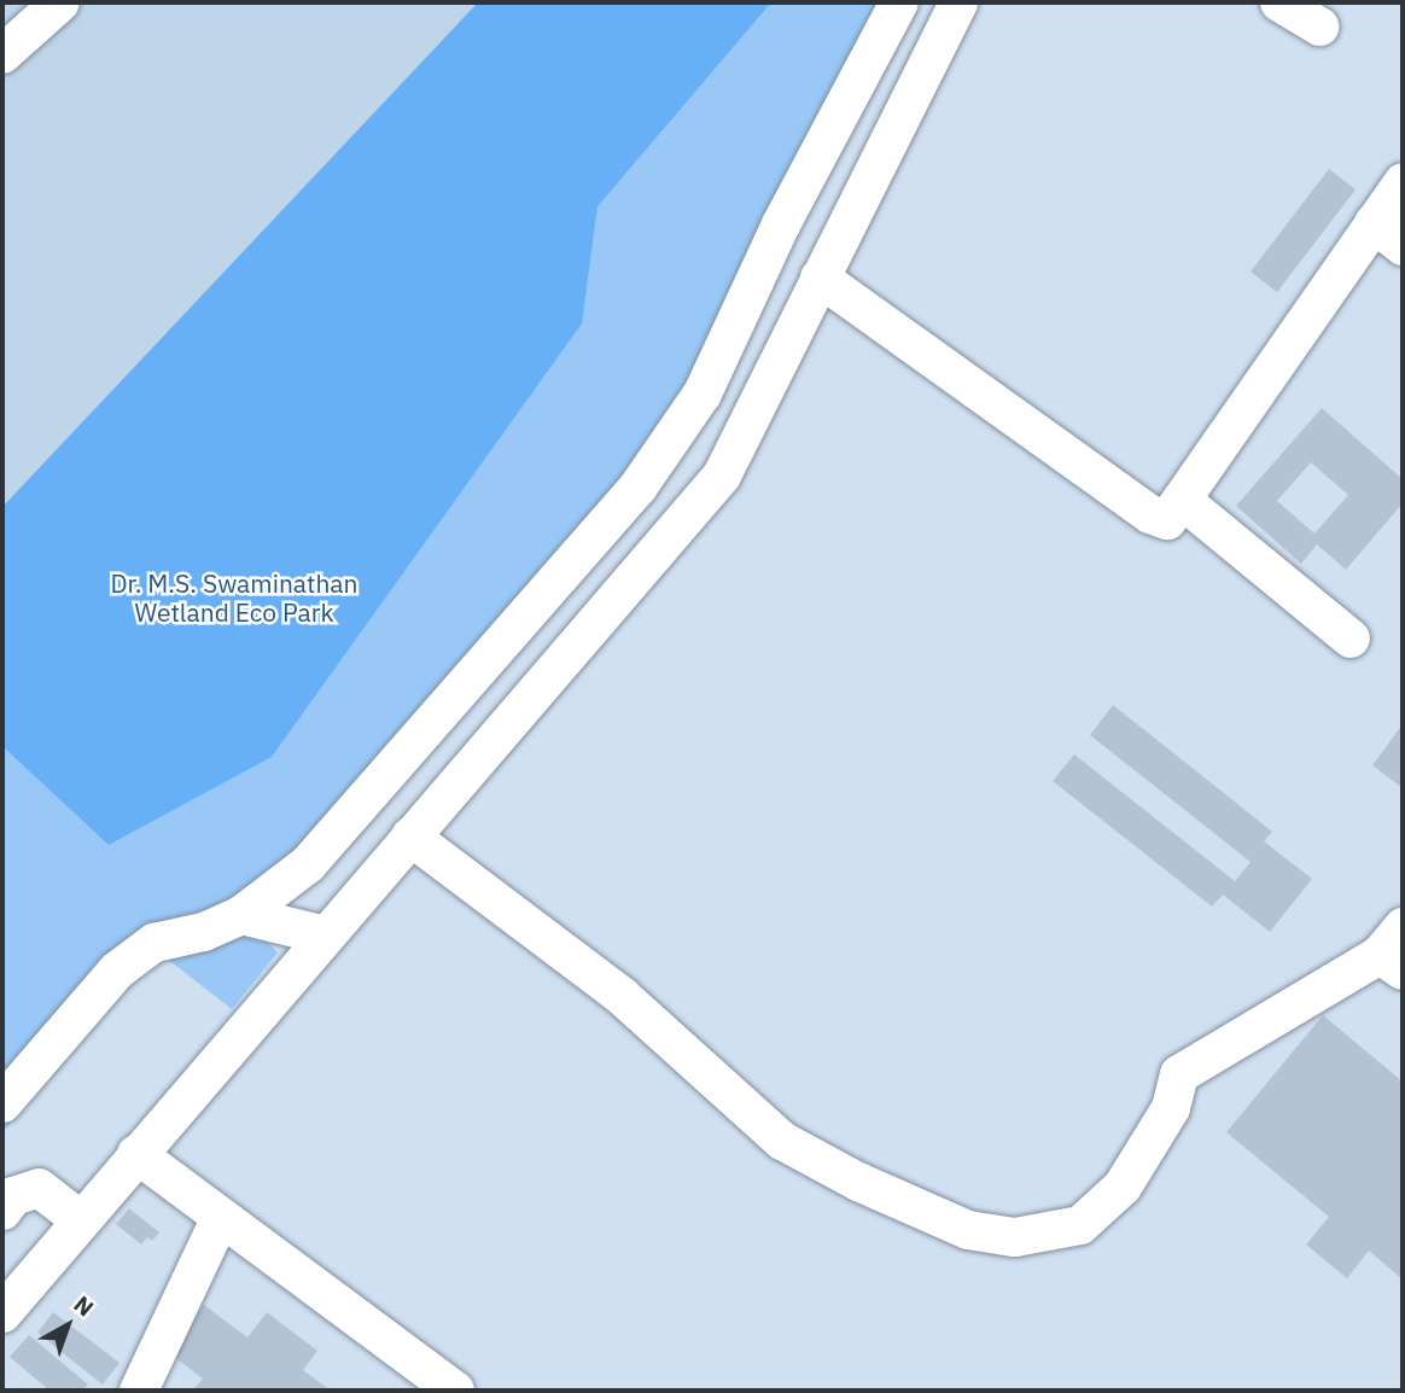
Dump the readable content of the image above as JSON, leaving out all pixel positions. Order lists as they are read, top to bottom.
{
  "parks": ["Dr. M.S. Swaminathan Wetland Eco Park"],
  "north": "top right"
}
